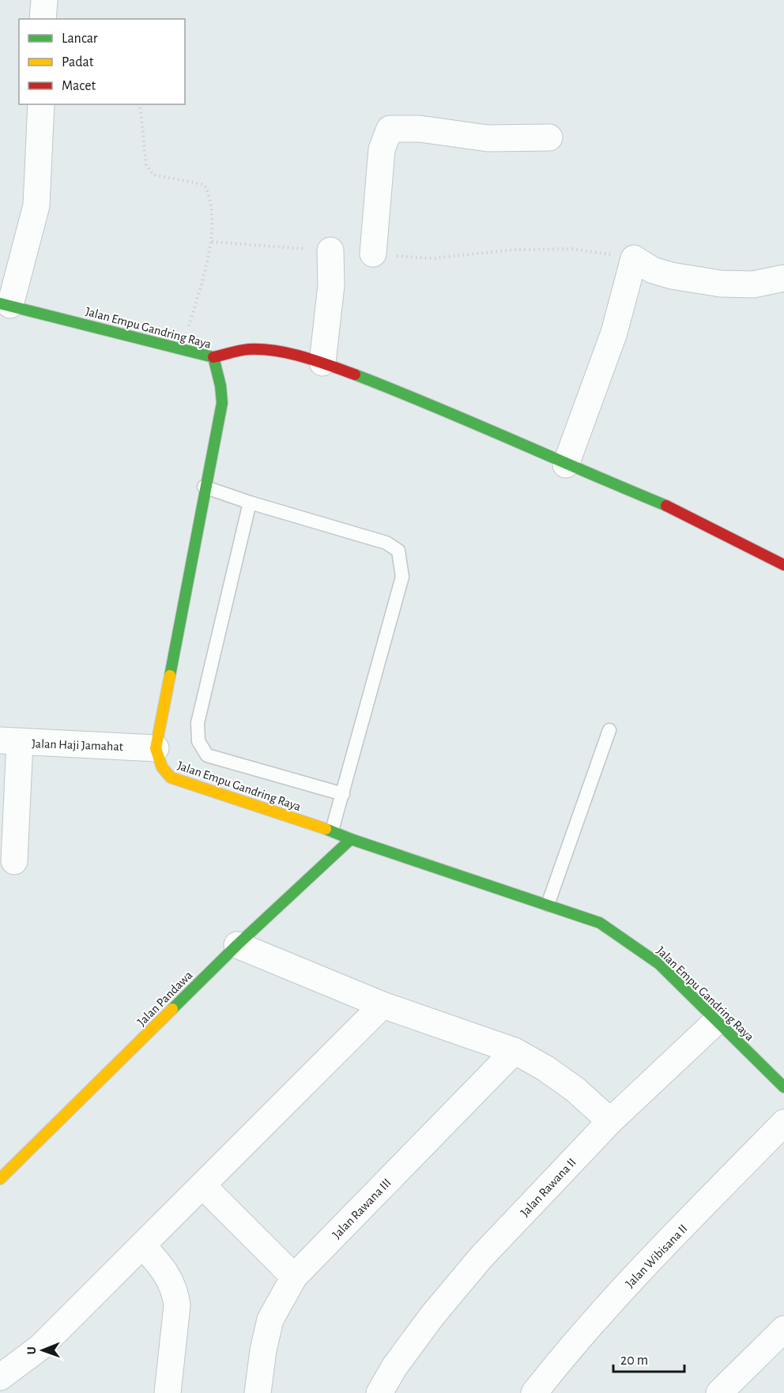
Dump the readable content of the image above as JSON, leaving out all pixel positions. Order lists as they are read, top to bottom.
{
  "streets": {
    "street": [
      "Jalan Empu Gandring Raya",
      "Jalan Haji Jamahat",
      "Jalan Pandawa",
      "Jalan Rawana II",
      "Jalan Rawana III",
      "Jalan Wibisana II"
    ]
  },
  "crossings": [
    ["Jalan Empu Gandring Raya", "Jalan Haji Jamahat"],
    ["Jalan Empu Gandring Raya", "Jalan Pandawa"],
    ["Jalan Empu Gandring Raya", "Jalan Rawana II"]
  ],
  "legend": ["Lancar", "Padat", "Macet"],
  "scale_bar": "20 m",
  "north": "left"
}
